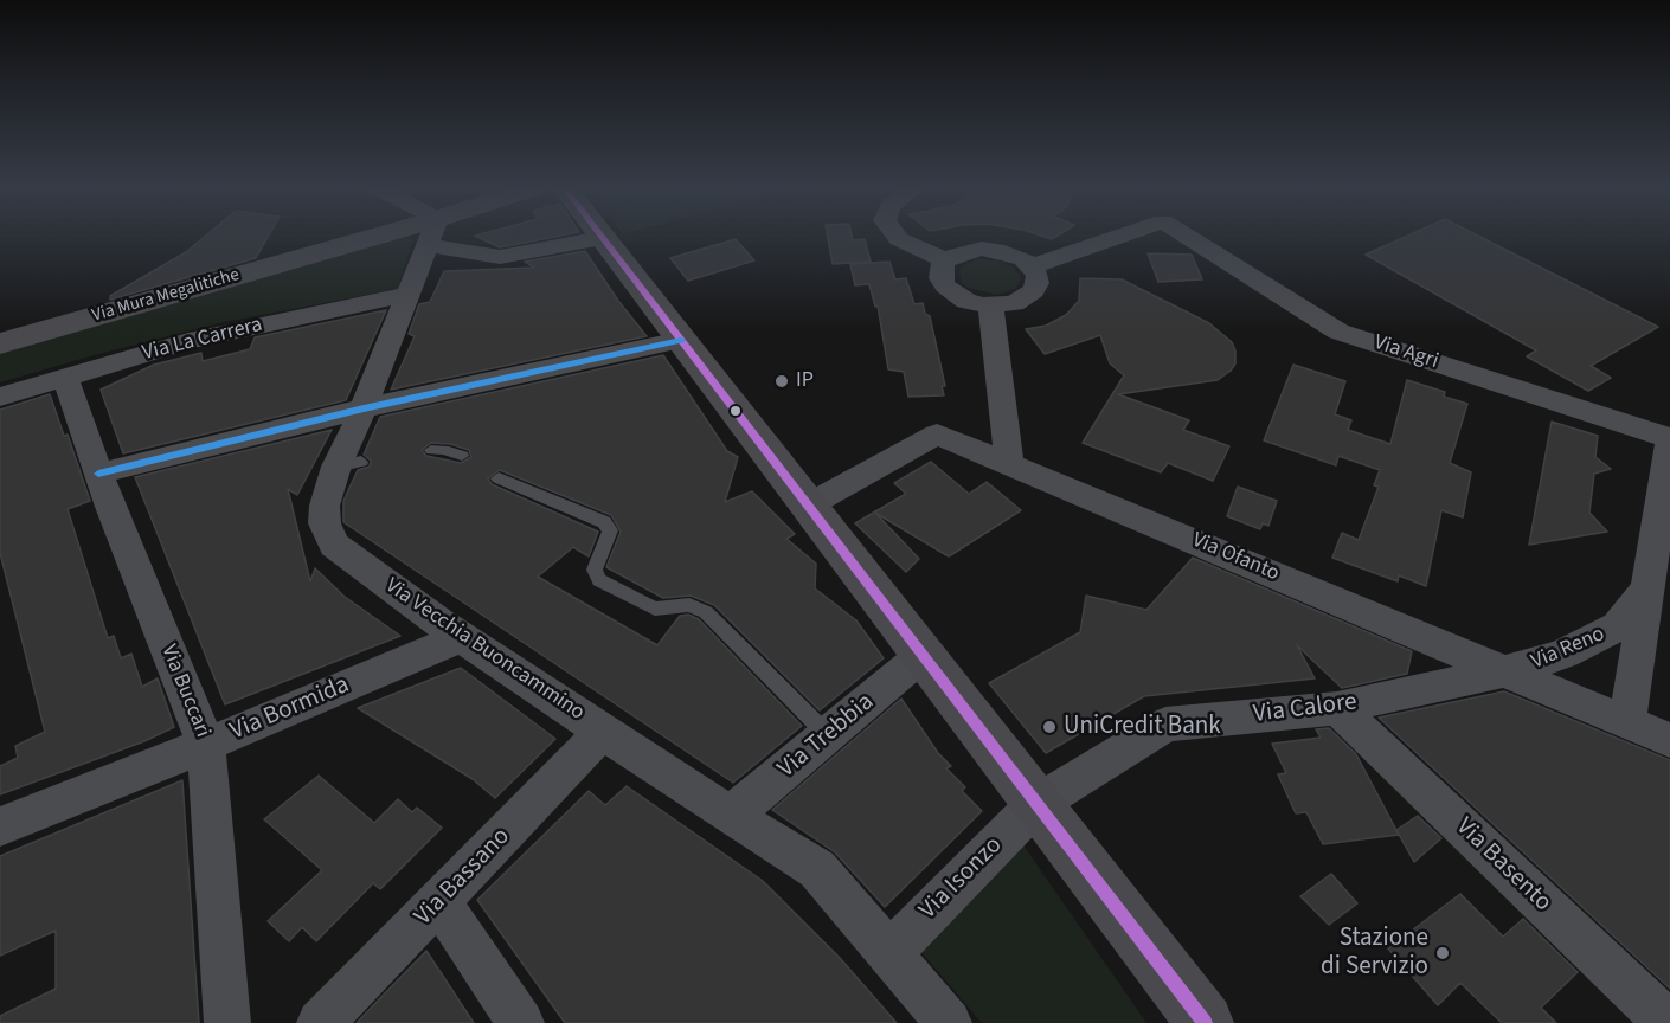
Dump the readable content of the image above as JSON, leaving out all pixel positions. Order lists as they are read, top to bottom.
{
  "streets": {
    "main road": ["Via Mura Megalitiche"],
    "street": [
      "Via La Carrera",
      "Via Agri",
      "Via Ofanto",
      "Via Reno",
      "Via Vecchia Buoncammino",
      "Via Buccari",
      "Via Bormida",
      "Via Calore",
      "Via Trebbia",
      "Via Basento",
      "Via Bassano",
      "Via Isonzo"
    ]
  },
  "crossings": [
    ["Via La Carrera", "Via Vecchia Buoncammino"],
    ["Via La Carrera", "Via Buccari"],
    ["Via Agri", "Via Reno"],
    ["Via Ofanto", "Via Reno"],
    ["Via Ofanto", "Via Calore"],
    ["Via Reno", "Via Calore"],
    ["Via Vecchia Buoncammino", "Via Bormida"],
    ["Via Vecchia Buoncammino", "Via Trebbia"],
    ["Via Vecchia Buoncammino", "Via Bassano"],
    ["Via Vecchia Buoncammino", "Via Isonzo"],
    ["Via Buccari", "Via Bormida"],
    ["Via Calore", "Via Basento"],
    ["Via Calore", "Via Isonzo"]
  ],
  "places": ["IP", "UniCredit Bank", "Stazione di Servizio"]
}
